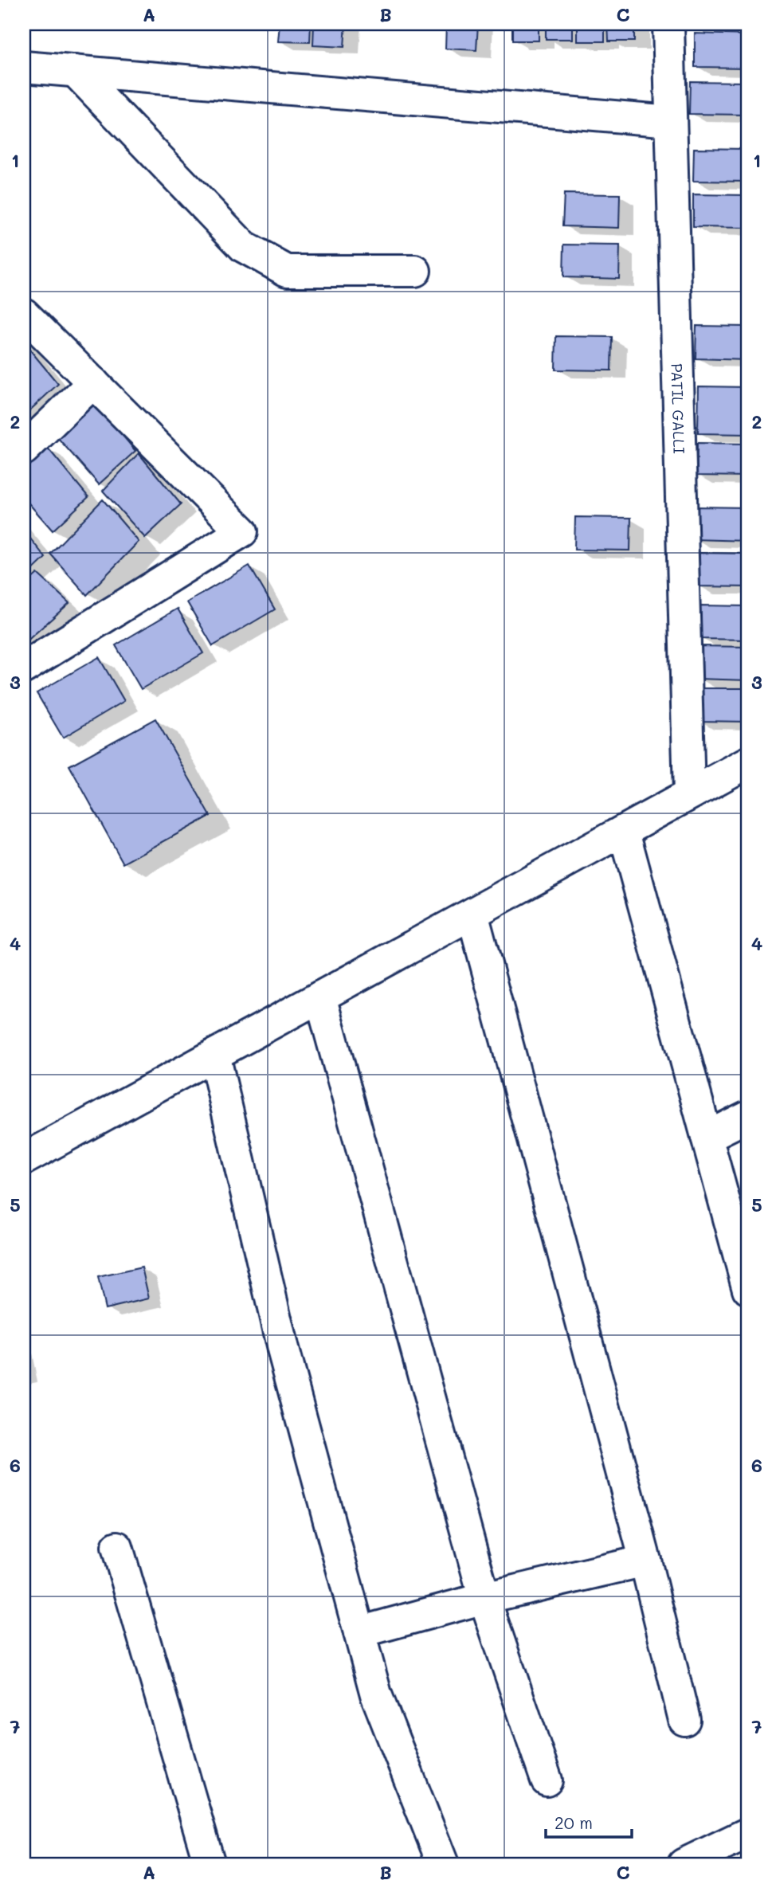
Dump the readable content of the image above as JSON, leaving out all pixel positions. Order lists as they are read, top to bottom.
{
  "streets": {
    "street": ["PATIL GALLI"]
  },
  "scale_bar": "20 m",
  "grid": {
    "columns": ["A", "B", "C"],
    "rows": [
      "1",
      "2",
      "3",
      "4",
      "5",
      "6",
      "7"
    ]
  }
}
